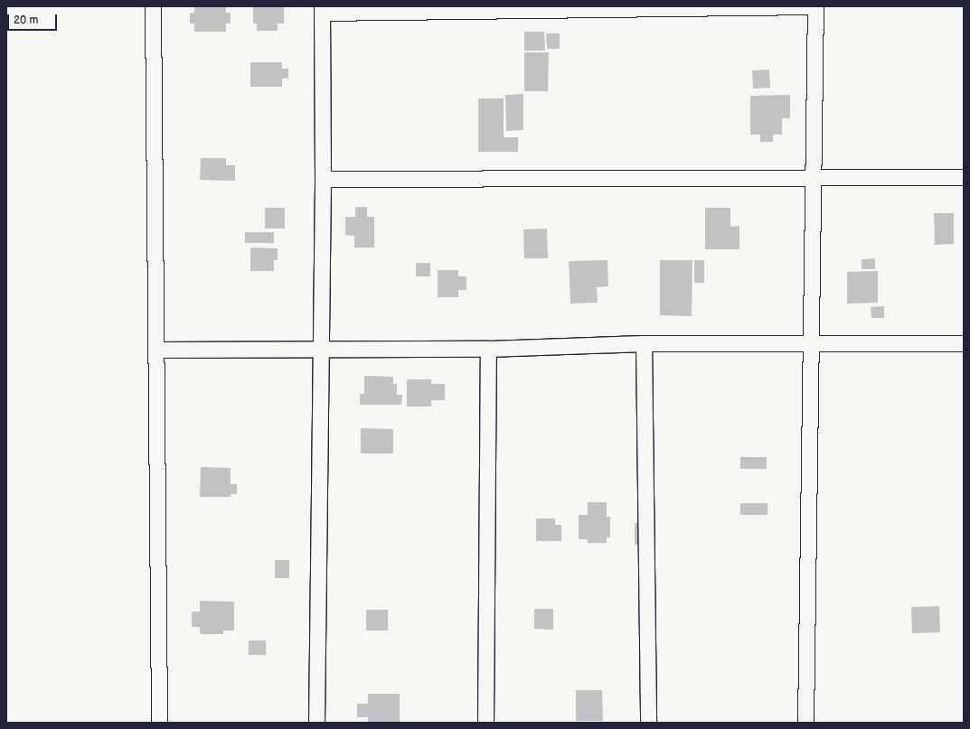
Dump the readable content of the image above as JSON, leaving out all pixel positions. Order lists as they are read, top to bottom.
{
  "scale_bar": "20 m"
}
